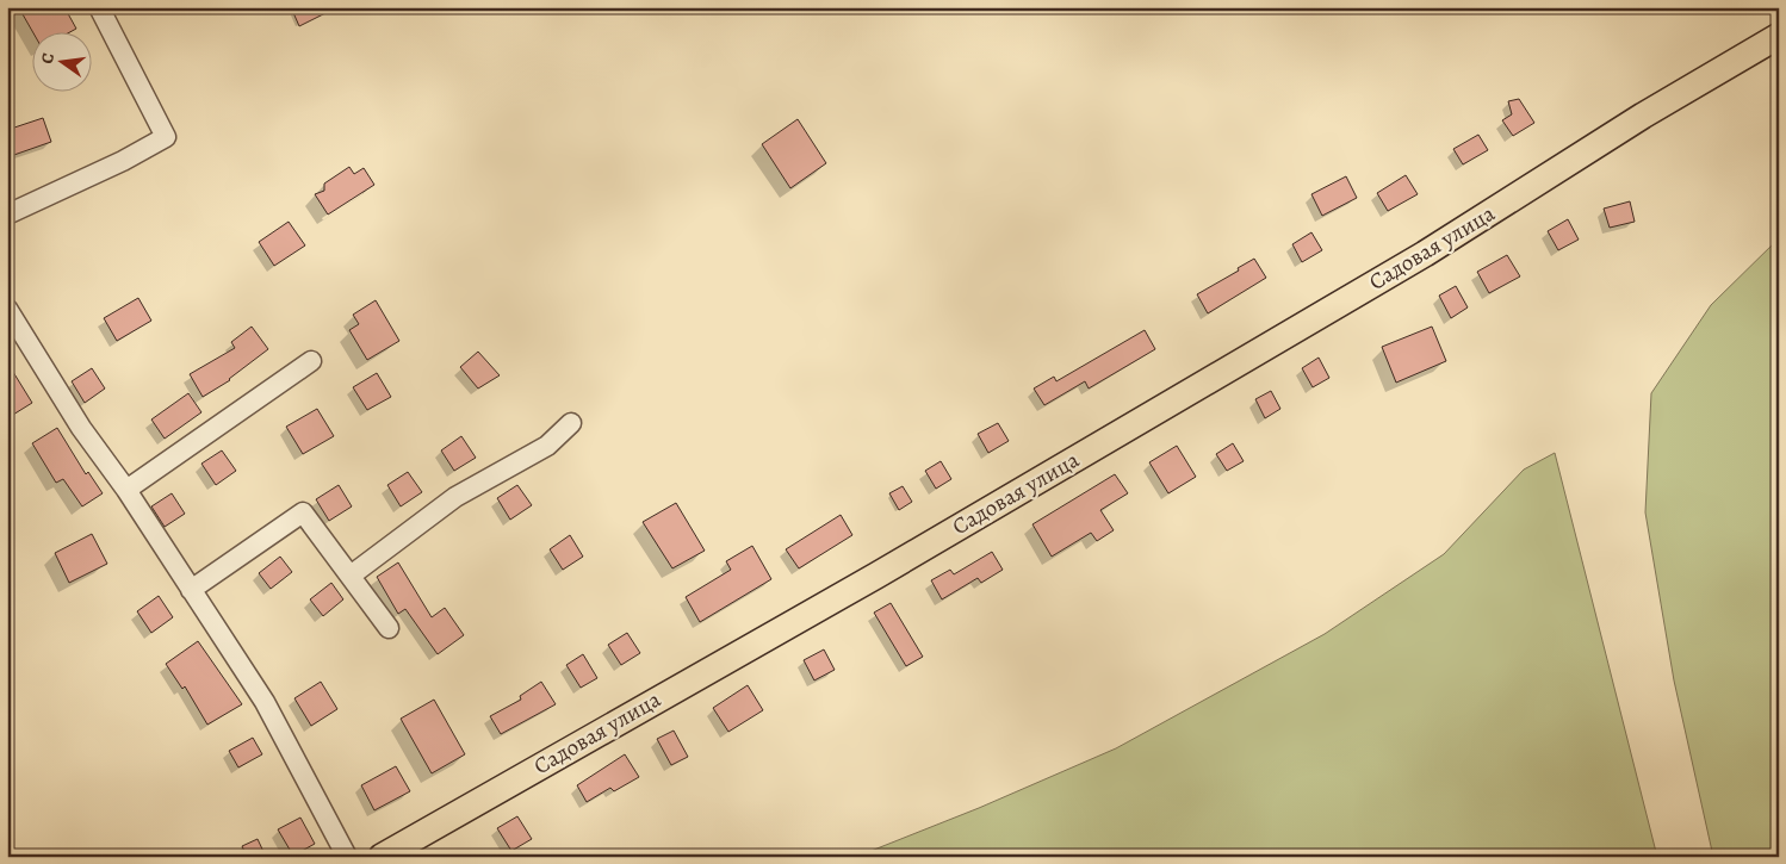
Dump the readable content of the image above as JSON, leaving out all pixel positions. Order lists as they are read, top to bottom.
{
  "streets": {
    "main road": ["Садовая улица"]
  },
  "north": "left"
}
